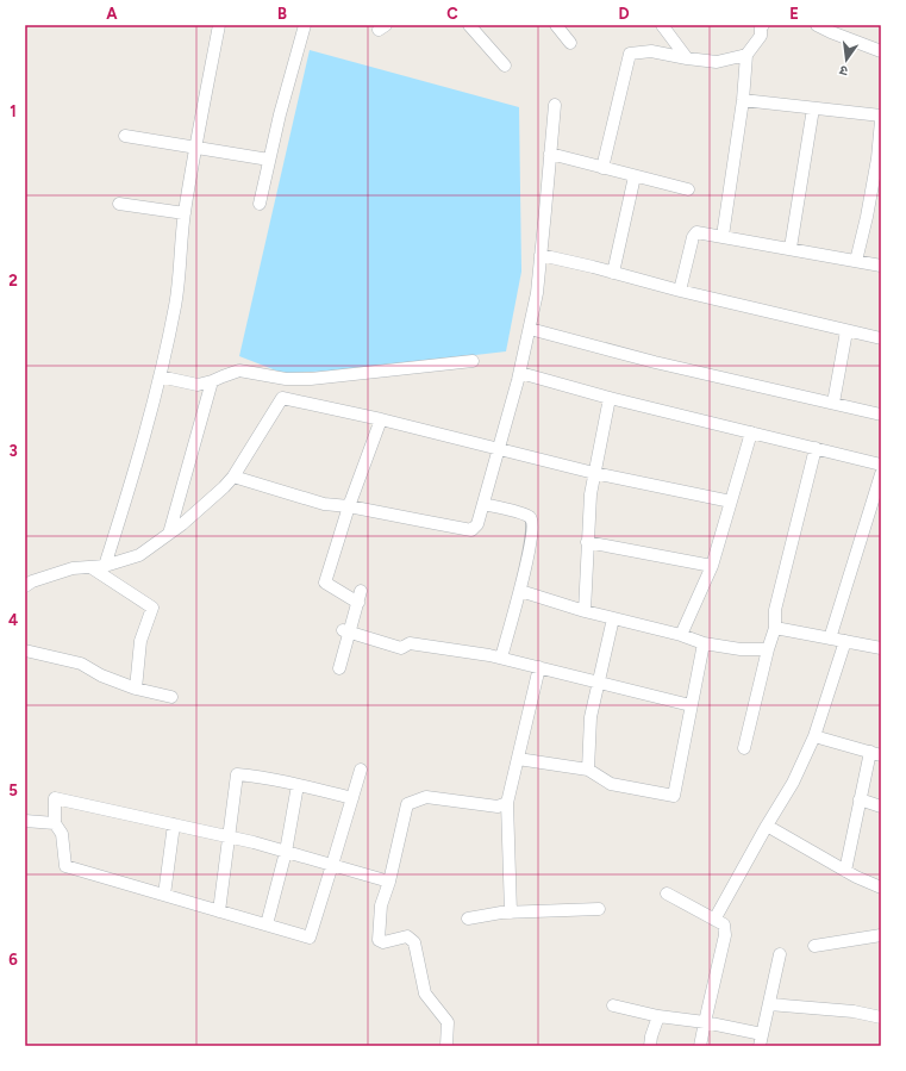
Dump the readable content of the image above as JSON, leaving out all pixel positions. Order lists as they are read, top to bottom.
{
  "north": "bottom",
  "grid": {
    "columns": [
      "A",
      "B",
      "C",
      "D",
      "E"
    ],
    "rows": [
      "1",
      "2",
      "3",
      "4",
      "5",
      "6"
    ]
  }
}
